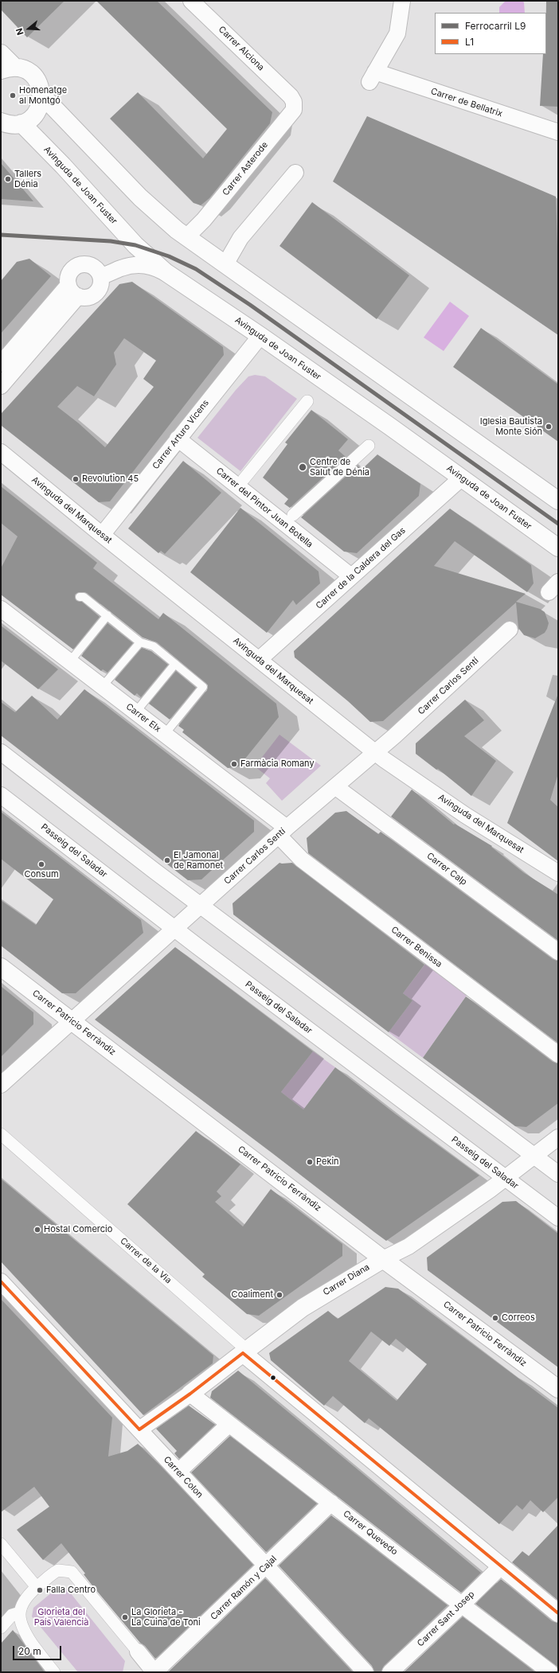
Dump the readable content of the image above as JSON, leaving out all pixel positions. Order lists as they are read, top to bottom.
{
  "streets": {
    "main road": [
      "Avinguda de Joan Fuster",
      "Carrer Patricio Ferràndiz",
      "Carrer de la Via",
      "Carrer Diana"
    ],
    "street": [
      "Carrer Alciona",
      "Carrer de Bellatrix",
      "Carrer Asterode",
      "Carrer Arturo Vicens",
      "Carrer del Pintor Juan Botella",
      "Avinguda del Marquesat",
      "Carrer de la Caldera del Gas",
      "Carrer Carlos Sentí",
      "Carrer Elx",
      "Passeig del Saladar",
      "Carrer Calp",
      "Carrer Benissa",
      "Carrer Colon",
      "Carrer Quevedo",
      "Carrer Ramón y Cajal",
      "Carrer Sant Josep"
    ]
  },
  "crossings": [
    ["Carrer Alciona", "Carrer Asterode"],
    ["Avinguda de Joan Fuster", "Carrer Arturo Vicens"],
    ["Avinguda de Joan Fuster", "Carrer de la Caldera del Gas"],
    ["Carrer Arturo Vicens", "Carrer del Pintor Juan Botella"],
    ["Carrer Arturo Vicens", "Avinguda del Marquesat"],
    ["Carrer del Pintor Juan Botella", "Carrer de la Caldera del Gas"],
    ["Avinguda del Marquesat", "Carrer de la Caldera del Gas"],
    ["Avinguda del Marquesat", "Carrer Carlos Sentí"],
    ["Carrer Carlos Sentí", "Carrer Elx"],
    ["Carrer Carlos Sentí", "Passeig del Saladar"],
    ["Carrer Carlos Sentí", "Carrer Calp"],
    ["Carrer Carlos Sentí", "Carrer Benissa"],
    ["Carrer Carlos Sentí", "Carrer Patricio Ferràndiz"],
    ["Carrer Elx", "Carrer Benissa"],
    ["Passeig del Saladar", "Carrer Diana"],
    ["Carrer Patricio Ferràndiz", "Carrer Diana"],
    ["Carrer de la Via", "Carrer Diana"],
    ["Carrer de la Via", "Carrer Sant Josep"],
    ["Carrer Diana", "Carrer Colon"],
    ["Carrer Diana", "Carrer Quevedo"],
    ["Carrer Colon", "Carrer Ramón y Cajal"],
    ["Carrer Quevedo", "Carrer Ramón y Cajal"],
    ["Carrer Quevedo", "Carrer Sant Josep"]
  ],
  "parks": ["Glorieta del País Valencià"],
  "places": [
    "Homenatge al Montgó",
    "Tallers Dénia",
    "Iglesia Bautista Monte Sión",
    "Centre de Salut de Dénia",
    "Revolution 45",
    "Farmàcia Romany",
    "El Jamonal de Ramonet",
    "Consum",
    "Pekin",
    "Hostal Comercio",
    "Coaliment",
    "Correos",
    "Falla Centro",
    "La Glorieta - La Cuina de Toni"
  ],
  "lines": ["rail line L9", "transit line L1"],
  "legend": ["Ferrocarril L9", "L1"],
  "scale_bar": "20 m",
  "north": "left"
}
